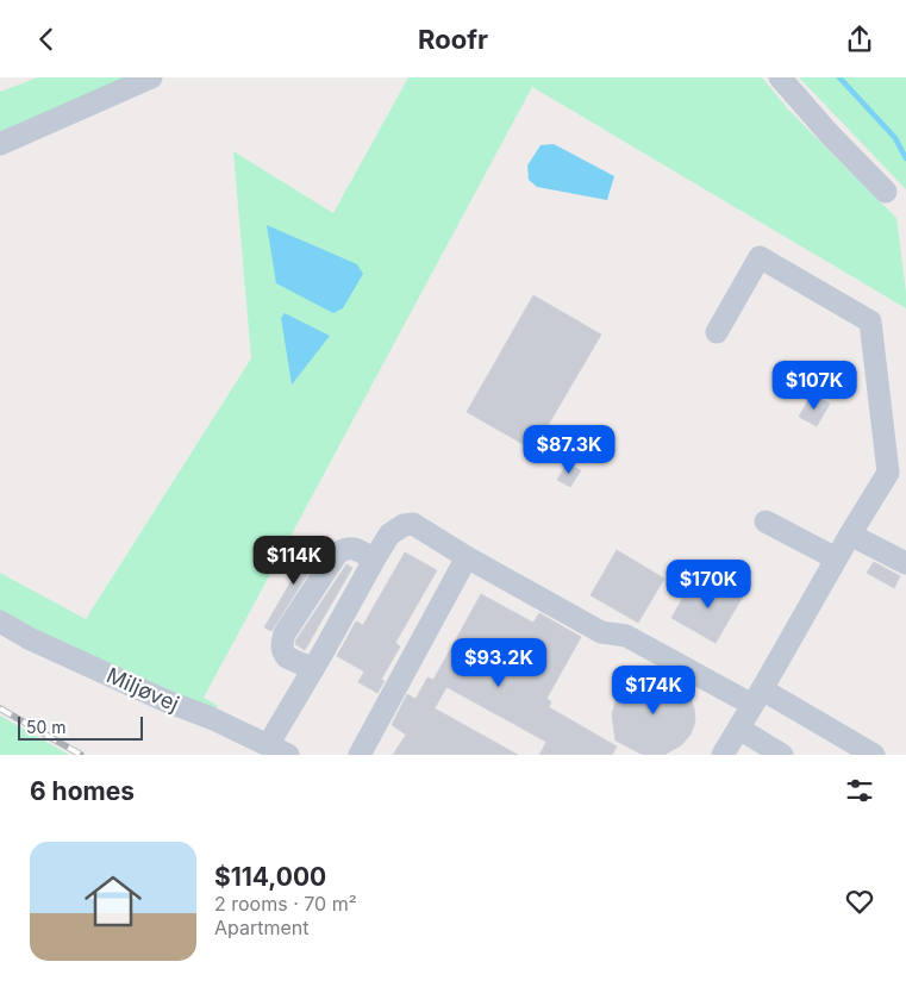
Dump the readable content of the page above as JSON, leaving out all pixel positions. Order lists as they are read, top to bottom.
{
  "streets": {
    "street": ["Miljøvej"]
  },
  "scale_bar": "50 m",
  "page": {
    "header": "Roofr",
    "price": [
      "$107K",
      "$87.3K",
      "$114K",
      "$170K",
      "$93.2K",
      "$174K"
    ],
    "scale": "50 m",
    "heading": "6 homes",
    "list": [
      {
        "name": "$114,000",
        "note": "2 rooms · 70 m² · Apartment"
      }
    ]
  }
}
